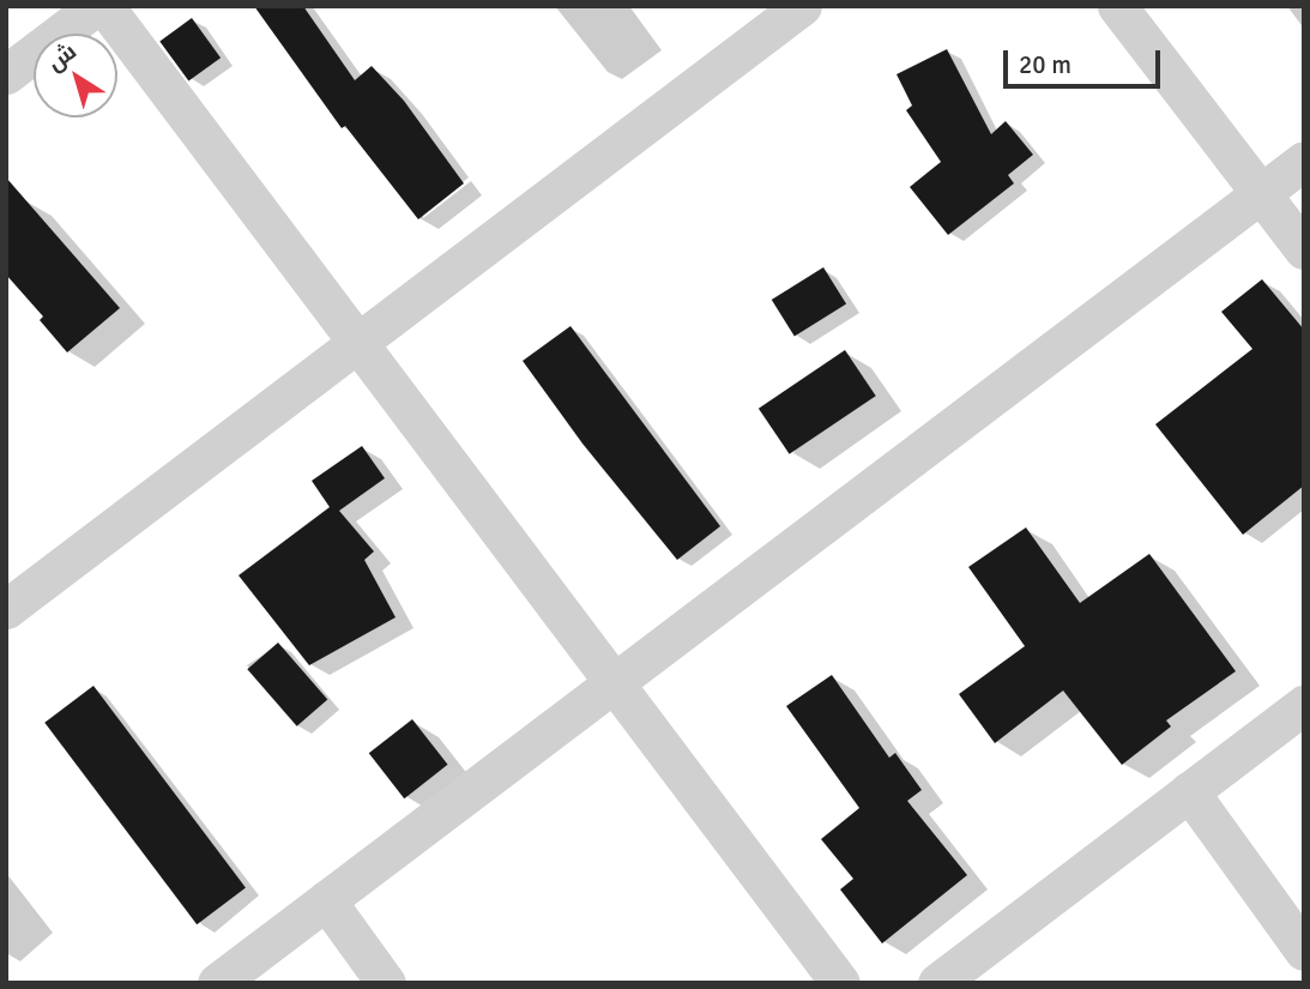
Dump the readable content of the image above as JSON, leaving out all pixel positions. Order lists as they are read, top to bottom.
{
  "scale_bar": "20 m",
  "north": "top left"
}
